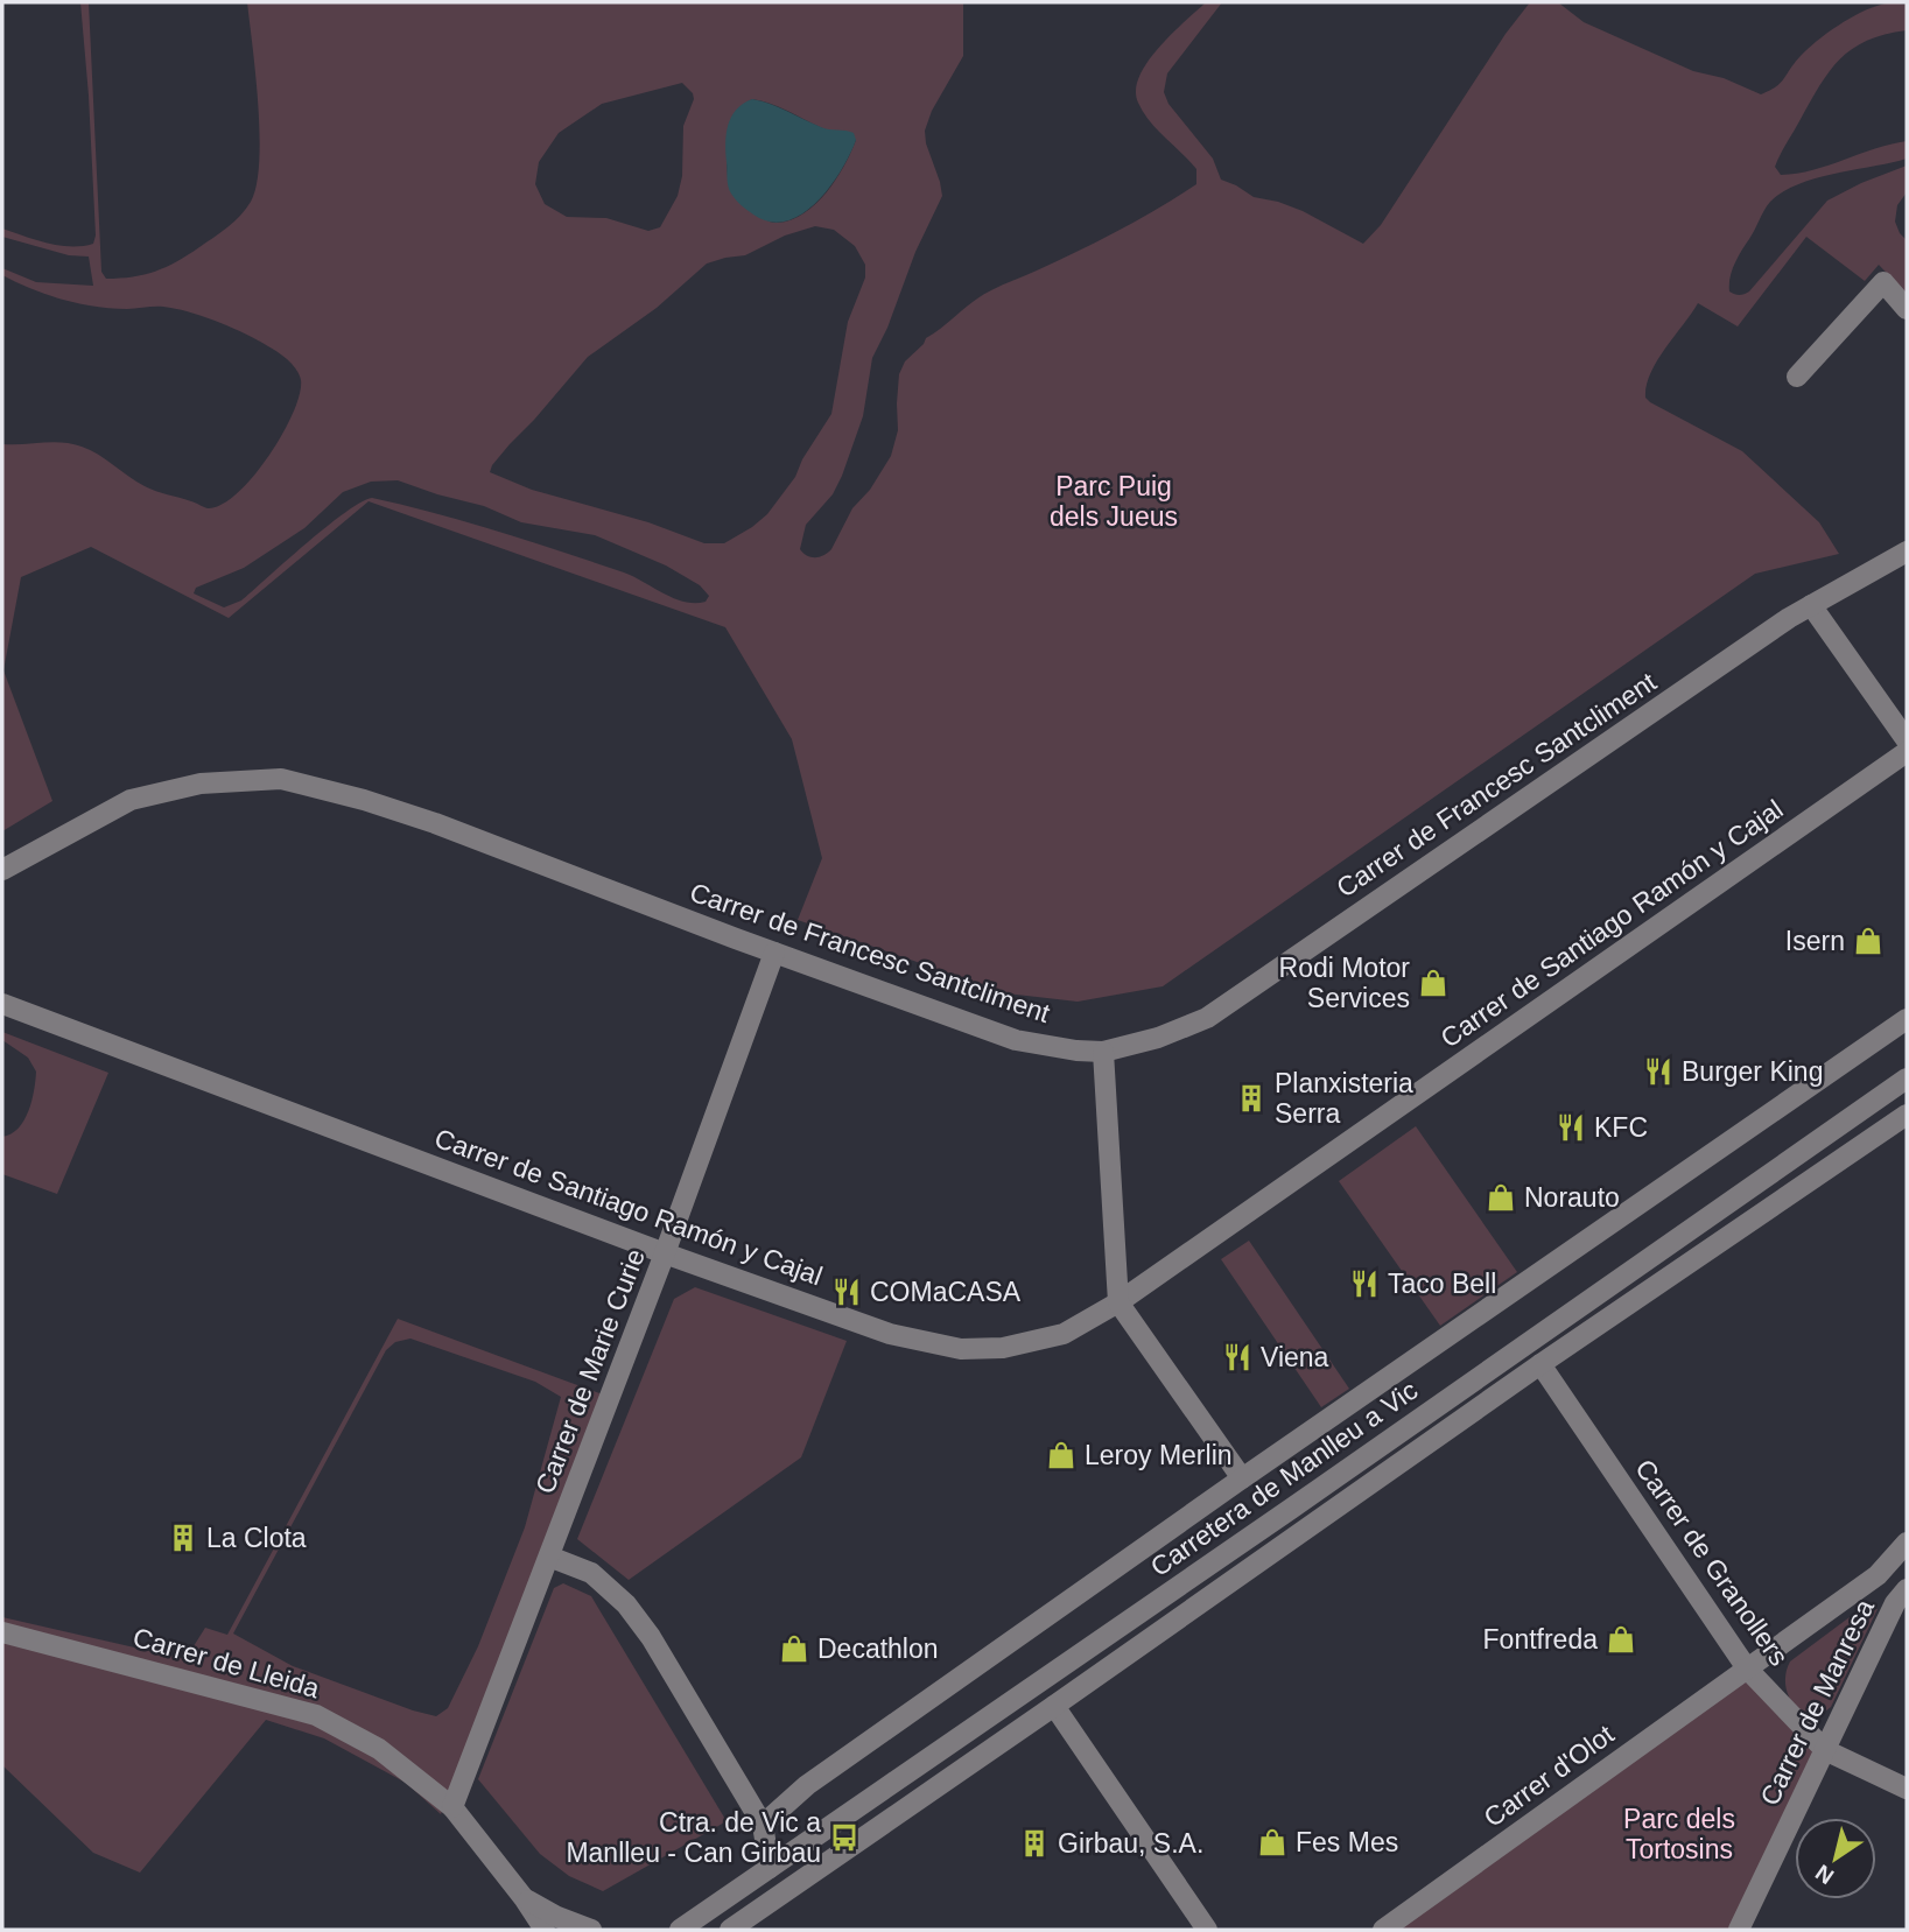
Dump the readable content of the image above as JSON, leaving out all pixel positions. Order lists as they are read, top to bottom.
{
  "streets": {
    "street": [
      "Carrer de Francesc Santcliment",
      "Carrer de Santiago Ramón y Cajal",
      "Carrer de Marie Curie",
      "Carretera de Manlleu a Vic",
      "Carrer de Granollers",
      "Carrer de Lleida",
      "Carrer de Manresa",
      "Carrer d'Olot"
    ]
  },
  "crossings": [
    ["Carrer de Francesc Santcliment", "Carrer de Marie Curie"],
    ["Carrer de Santiago Ramón y Cajal", "Carrer de Marie Curie"],
    ["Carrer de Marie Curie", "Carrer de Lleida"],
    ["Carretera de Manlleu a Vic", "Carrer de Granollers"],
    ["Carrer de Granollers", "Carrer de Manresa"],
    ["Carrer de Granollers", "Carrer d'Olot"]
  ],
  "parks": ["Parc Puig dels Jueus", "Parc dels Tortosins"],
  "places": {
    "shop": [
      "Isern",
      "Rodi Motor Services",
      "Norauto",
      "Leroy Merlin",
      "Fontfreda",
      "Decathlon",
      "Fes Mes"
    ],
    "restaurant": [
      "Burger King",
      "KFC",
      "Taco Bell",
      "COMaCASA",
      "Viena"
    ],
    "building": ["Planxisteria Serra", "La Clota", "Girbau, S.A."],
    "bus stop": ["Ctra. de Vic a Manlleu - Can Girbau"]
  },
  "north": "bottom left"
}
